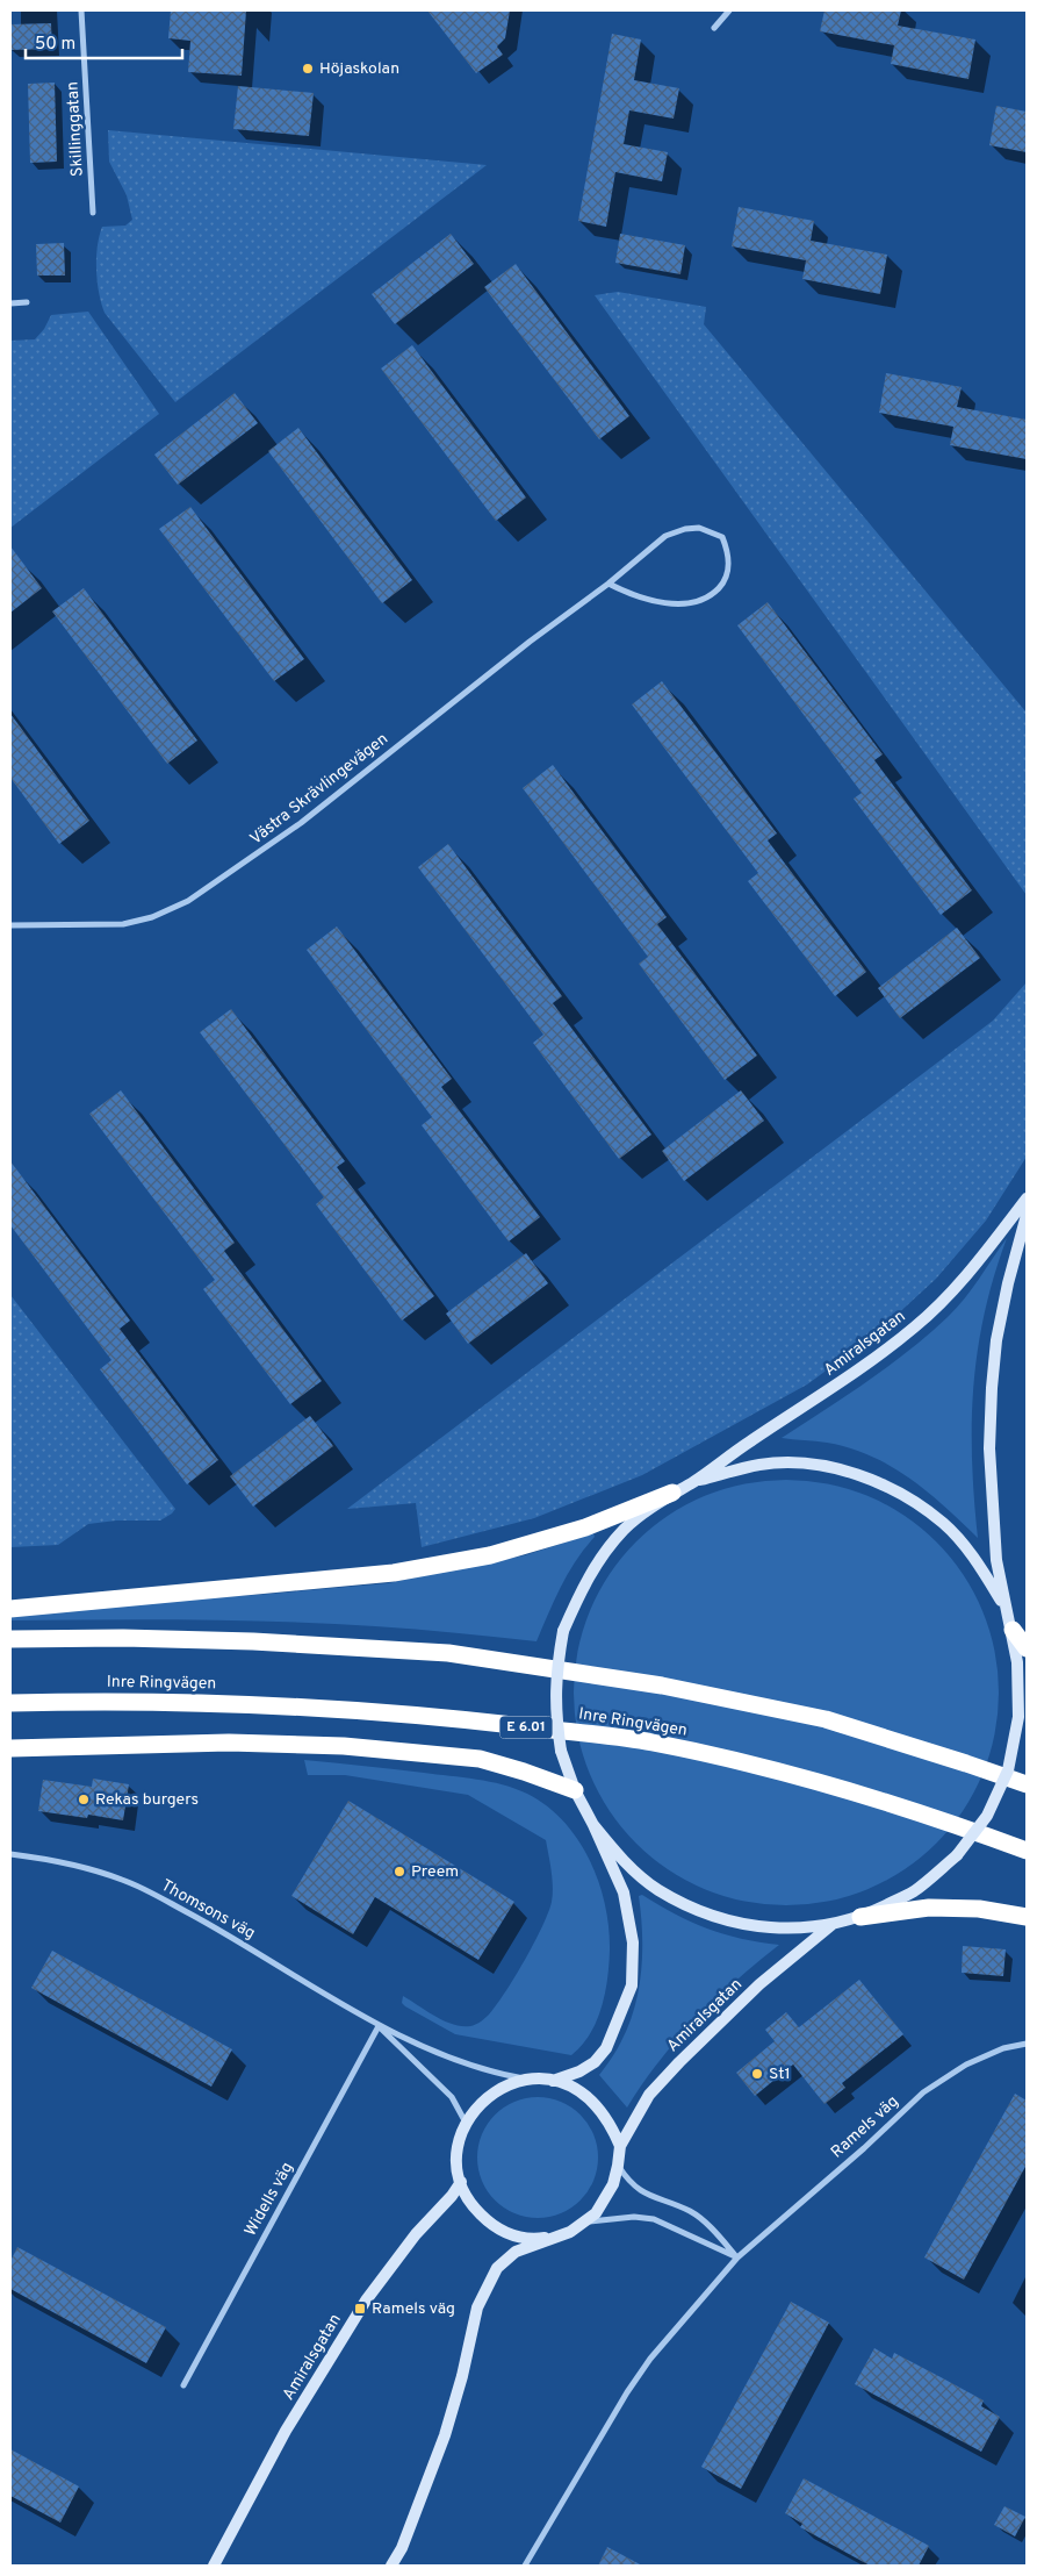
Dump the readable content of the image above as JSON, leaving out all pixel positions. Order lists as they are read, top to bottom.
{
  "streets": {
    "highway": ["Inre Ringvägen", "E 6.01"],
    "main road": ["Amiralsgatan"],
    "street": [
      "Skillinggatan",
      "Västra Skrävlingevägen",
      "Thomsons väg",
      "Ramels väg",
      "Widells väg"
    ]
  },
  "crossings": [
    ["Amiralsgatan", "Thomsons väg"],
    ["Thomsons väg", "Widells väg"]
  ],
  "places": {
    "other": [
      "Höjaskolan",
      "Rekas burgers",
      "Preem",
      "St1"
    ],
    "transit": ["Ramels väg"]
  },
  "scale_bar": "50 m"
}
